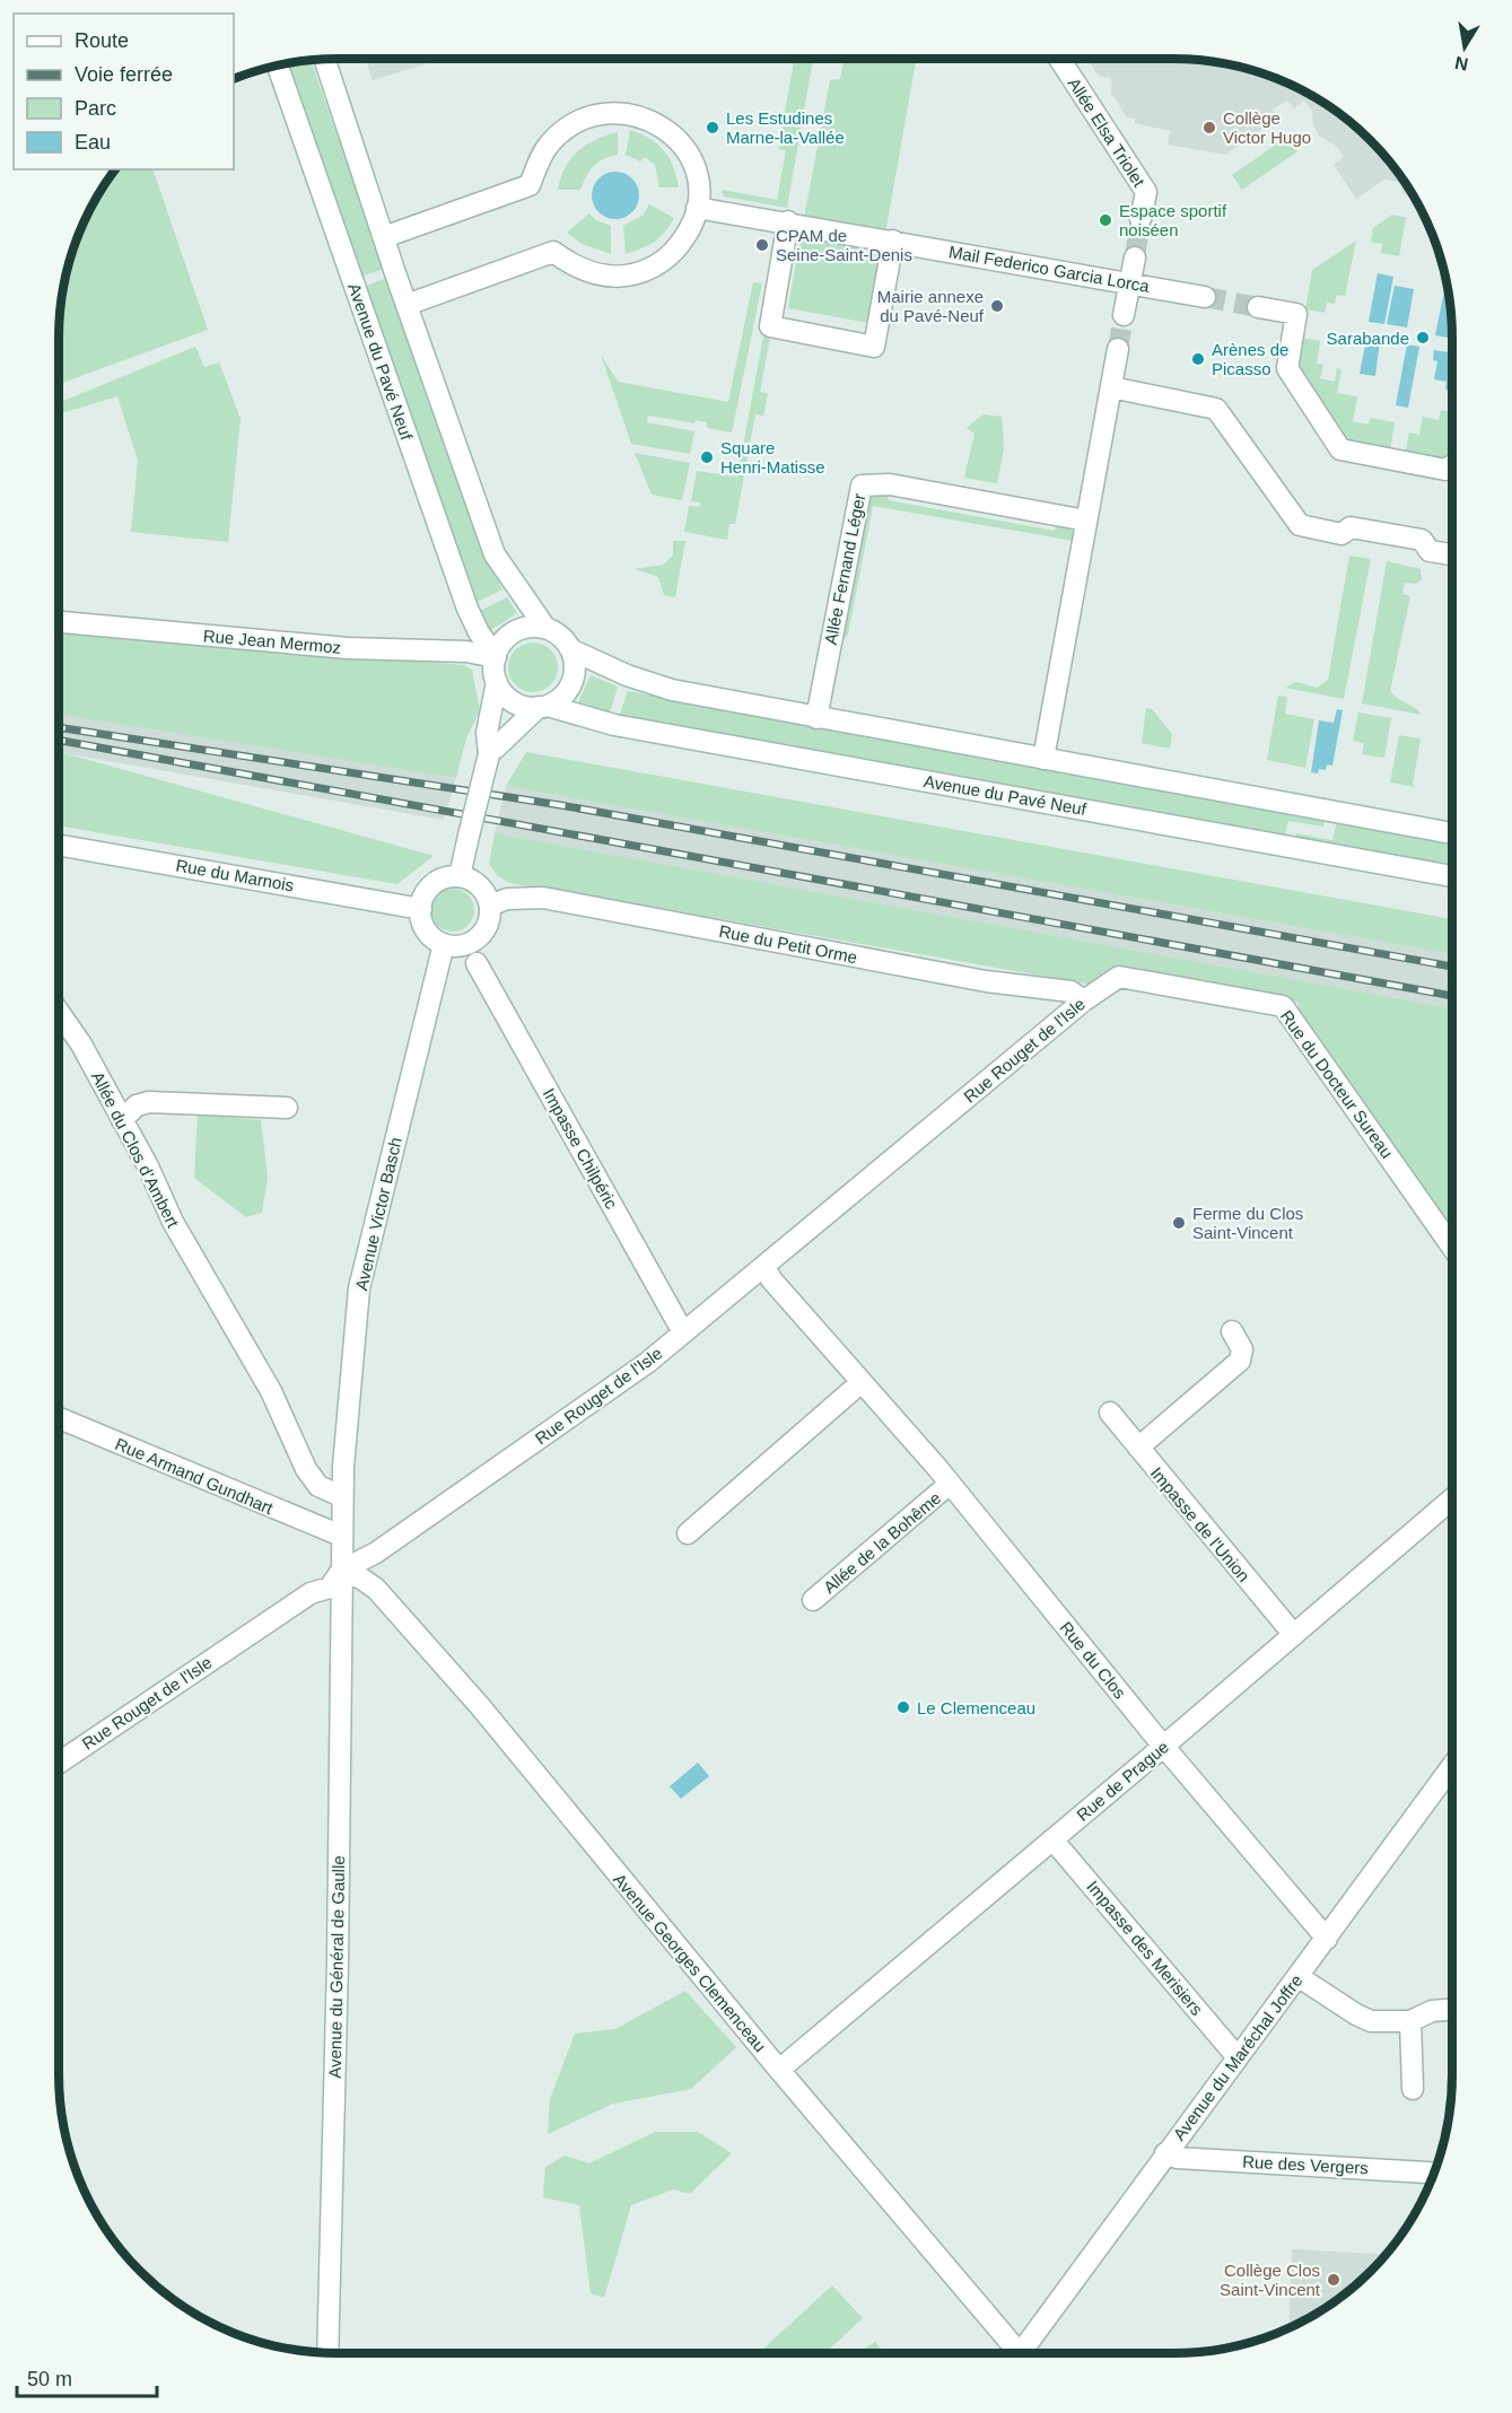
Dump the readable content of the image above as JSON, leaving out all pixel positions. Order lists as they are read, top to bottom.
{
  "streets": {
    "street": [
      "Allée Elsa Triolet",
      "Mail Federico Garcia Lorca",
      "Avenue du Pavé Neuf",
      "Allée Fernand Léger",
      "Rue Jean Mermoz",
      "Rue du Marnois",
      "Rue du Petit Orme",
      "Rue Rouget de l'Isle",
      "Rue du Docteur Sureau",
      "Impasse Chilpéric",
      "Allée du Clos d’Ambert",
      "Avenue Victor Basch",
      "Rue Armand Gundhart",
      "Impasse de l'Union",
      "Allée de la Bohême",
      "Rue du Clos",
      "Rue de Prague",
      "Impasse des Merisiers",
      "Avenue Georges Clemenceau",
      "Avenue du Général de Gaulle",
      "Avenue du Maréchal Joffre",
      "Rue des Vergers"
    ]
  },
  "crossings": [
    ["Avenue du Pavé Neuf", "Rue Jean Mermoz"],
    ["Rue du Marnois", "Rue du Petit Orme"],
    ["Rue du Marnois", "Avenue Victor Basch"],
    ["Rue du Petit Orme", "Rue Rouget de l'Isle"],
    ["Rue du Petit Orme", "Avenue Victor Basch"],
    ["Rue Rouget de l'Isle", "Rue du Docteur Sureau"],
    ["Rue Rouget de l'Isle", "Impasse Chilpéric"],
    ["Rue Rouget de l'Isle", "Avenue Victor Basch"],
    ["Rue Rouget de l'Isle", "Rue du Clos"],
    ["Rue Rouget de l'Isle", "Avenue Georges Clemenceau"],
    ["Rue Rouget de l'Isle", "Avenue du Général de Gaulle"],
    ["Allée du Clos d’Ambert", "Avenue Victor Basch"],
    ["Avenue Victor Basch", "Rue Armand Gundhart"],
    ["Avenue Victor Basch", "Avenue Georges Clemenceau"],
    ["Avenue Victor Basch", "Avenue du Général de Gaulle"],
    ["Impasse de l'Union", "Rue de Prague"],
    ["Allée de la Bohême", "Rue du Clos"],
    ["Rue du Clos", "Rue de Prague"],
    ["Rue du Clos", "Avenue du Maréchal Joffre"],
    ["Rue de Prague", "Impasse des Merisiers"],
    ["Rue de Prague", "Avenue Georges Clemenceau"],
    ["Impasse des Merisiers", "Avenue du Maréchal Joffre"],
    ["Avenue Georges Clemenceau", "Avenue du Général de Gaulle"],
    ["Avenue du Maréchal Joffre", "Rue des Vergers"]
  ],
  "places": [
    "Les Estudines Marne-la-Vallée",
    "Collège Victor Hugo",
    "Espace sportif noiséen",
    "CPAM de Seine-Saint-Denis",
    "Mairie annexe du Pavé-Neuf",
    "Sarabande",
    "Arènes de Picasso",
    "Square Henri-Matisse",
    "Ferme du Clos Saint-Vincent",
    "Le Clemenceau",
    "Collège Clos Saint-Vincent"
  ],
  "legend": [
    "Route",
    "Voie ferrée",
    "Parc",
    "Eau"
  ],
  "scale_bar": "50 m",
  "north": "bottom"
}
